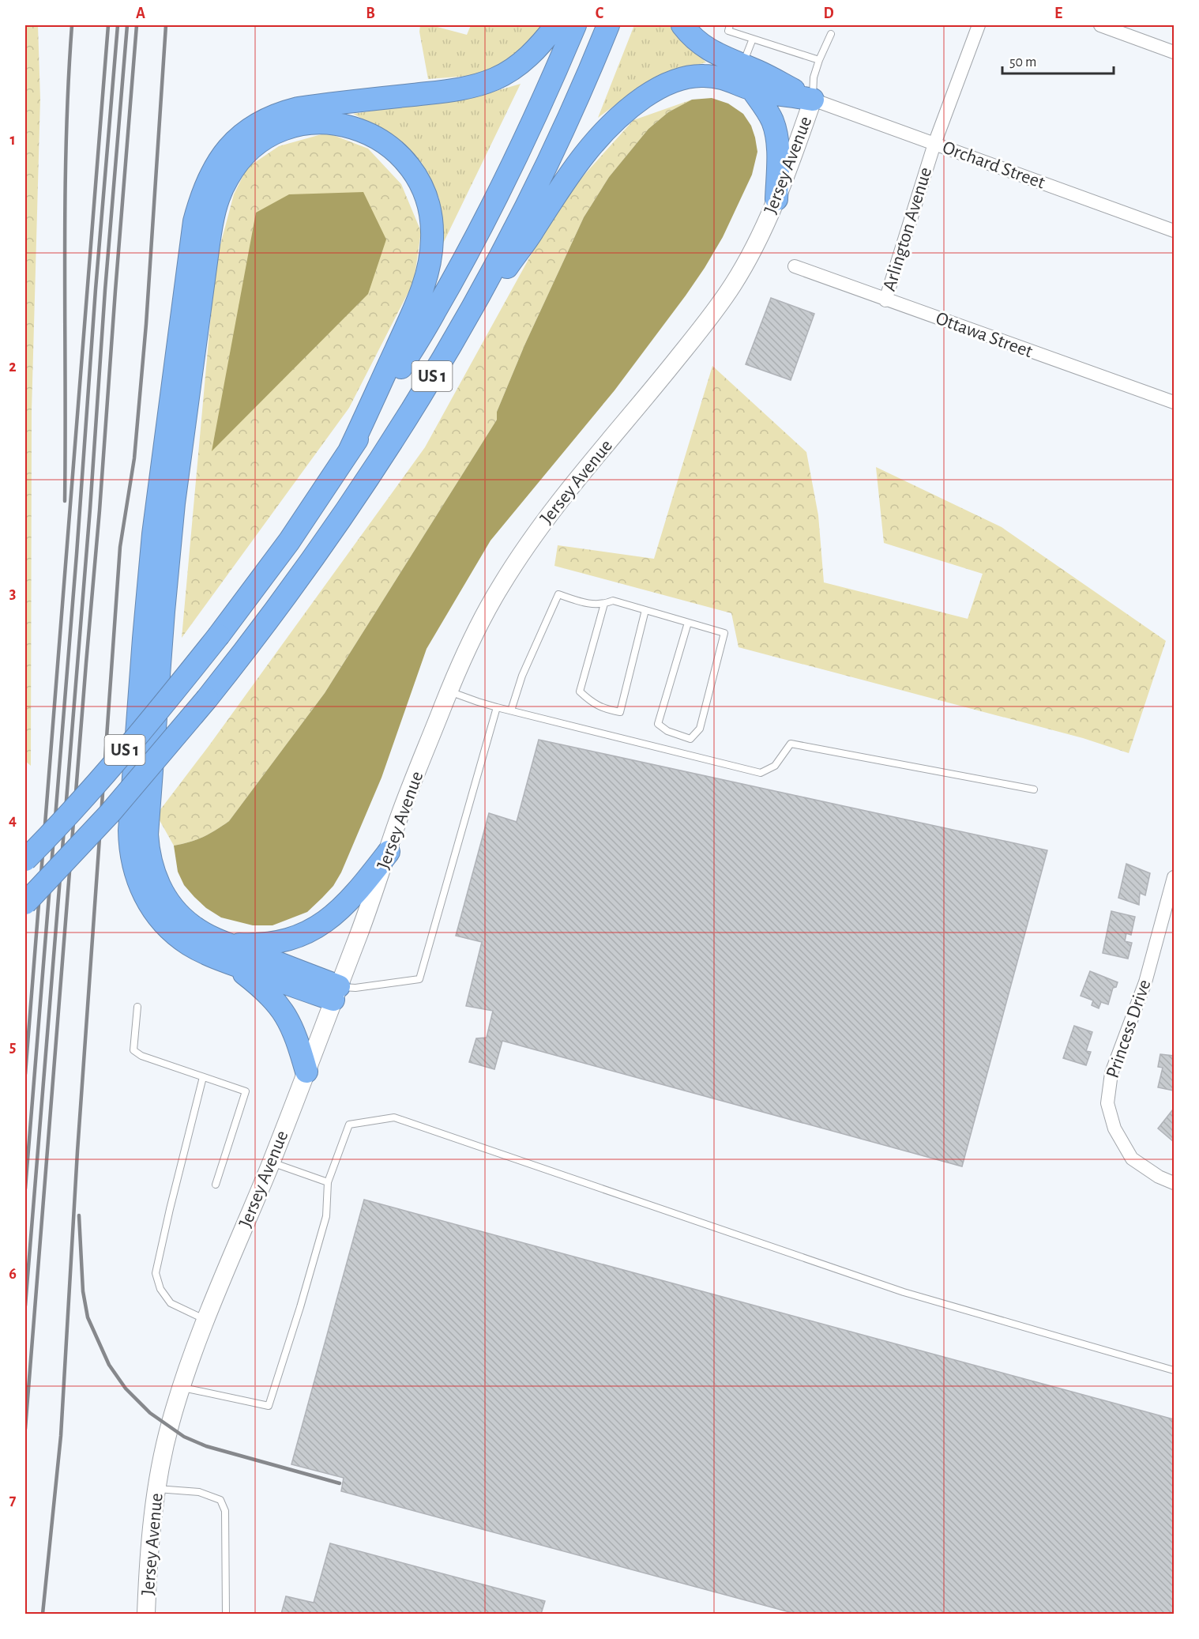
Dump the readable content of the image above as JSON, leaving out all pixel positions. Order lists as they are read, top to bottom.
{
  "streets": {
    "highway": ["US 1"],
    "main road": ["Jersey Avenue"],
    "street": [
      "Orchard Street",
      "Arlington Avenue",
      "Ottawa Street",
      "Princess Drive"
    ]
  },
  "crossings": [
    ["Jersey Avenue", "Orchard Street"],
    ["Orchard Street", "Arlington Avenue"],
    ["Arlington Avenue", "Ottawa Street"]
  ],
  "scale_bar": "50 m",
  "grid": {
    "columns": [
      "A",
      "B",
      "C",
      "D",
      "E"
    ],
    "rows": [
      "1",
      "2",
      "3",
      "4",
      "5",
      "6",
      "7"
    ]
  }
}
